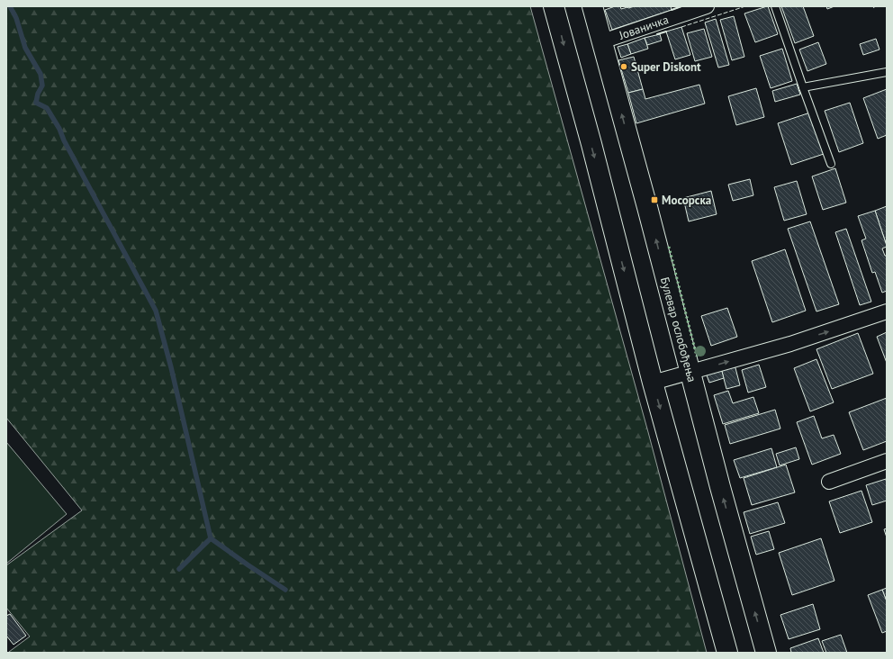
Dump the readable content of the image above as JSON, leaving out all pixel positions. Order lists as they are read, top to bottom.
{
  "streets": {
    "main road": ["Булевар ослобођења"],
    "street": ["Јованичка"]
  },
  "crossings": [
    ["Јованичка", "Булевар ослобођења"]
  ],
  "places": {
    "other": ["Super Diskont"],
    "transit": ["Мосорска"]
  }
}
